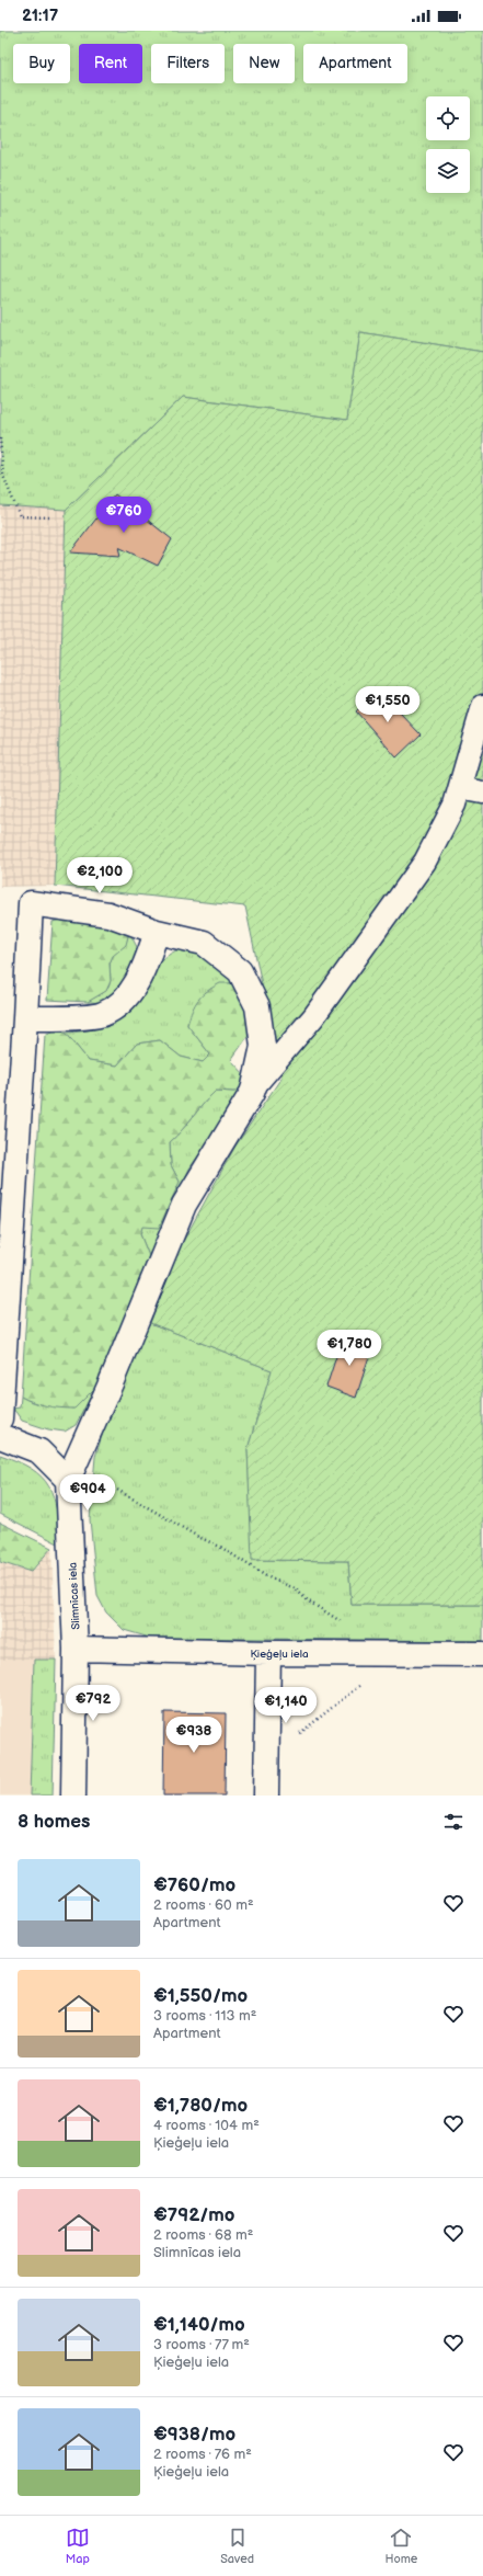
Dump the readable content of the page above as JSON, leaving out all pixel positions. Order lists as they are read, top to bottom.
{
  "streets": {
    "street": ["Slimnīcas iela", "Ķieģeļu iela"]
  },
  "crossings": [
    ["Slimnīcas iela", "Ķieģeļu iela"]
  ],
  "page": {
    "status": "21:17",
    "chip": [
      "Buy",
      "Rent",
      "Filters",
      "New",
      "Apartment"
    ],
    "price": [
      "€760",
      "€1,550",
      "€2,100",
      "€1,780",
      "€904",
      "€792",
      "€1,140",
      "€938"
    ],
    "heading": "8 homes",
    "list": [
      {
        "name": "€760/mo",
        "note": "2 rooms · 60 m² · Apartment"
      },
      {
        "name": "€1,550/mo",
        "note": "3 rooms · 113 m² · Apartment"
      },
      {
        "name": "€1,780/mo",
        "note": "4 rooms · 104 m² · Ķieģeļu iela"
      },
      {
        "name": "€792/mo",
        "note": "2 rooms · 68 m² · Slimnīcas iela"
      },
      {
        "name": "€1,140/mo",
        "note": "3 rooms · 77 m² · Ķieģeļu iela"
      },
      {
        "name": "€938/mo",
        "note": "2 rooms · 76 m² · Ķieģeļu iela"
      }
    ],
    "tabs": ["Map", "Saved", "Home"]
  }
}
